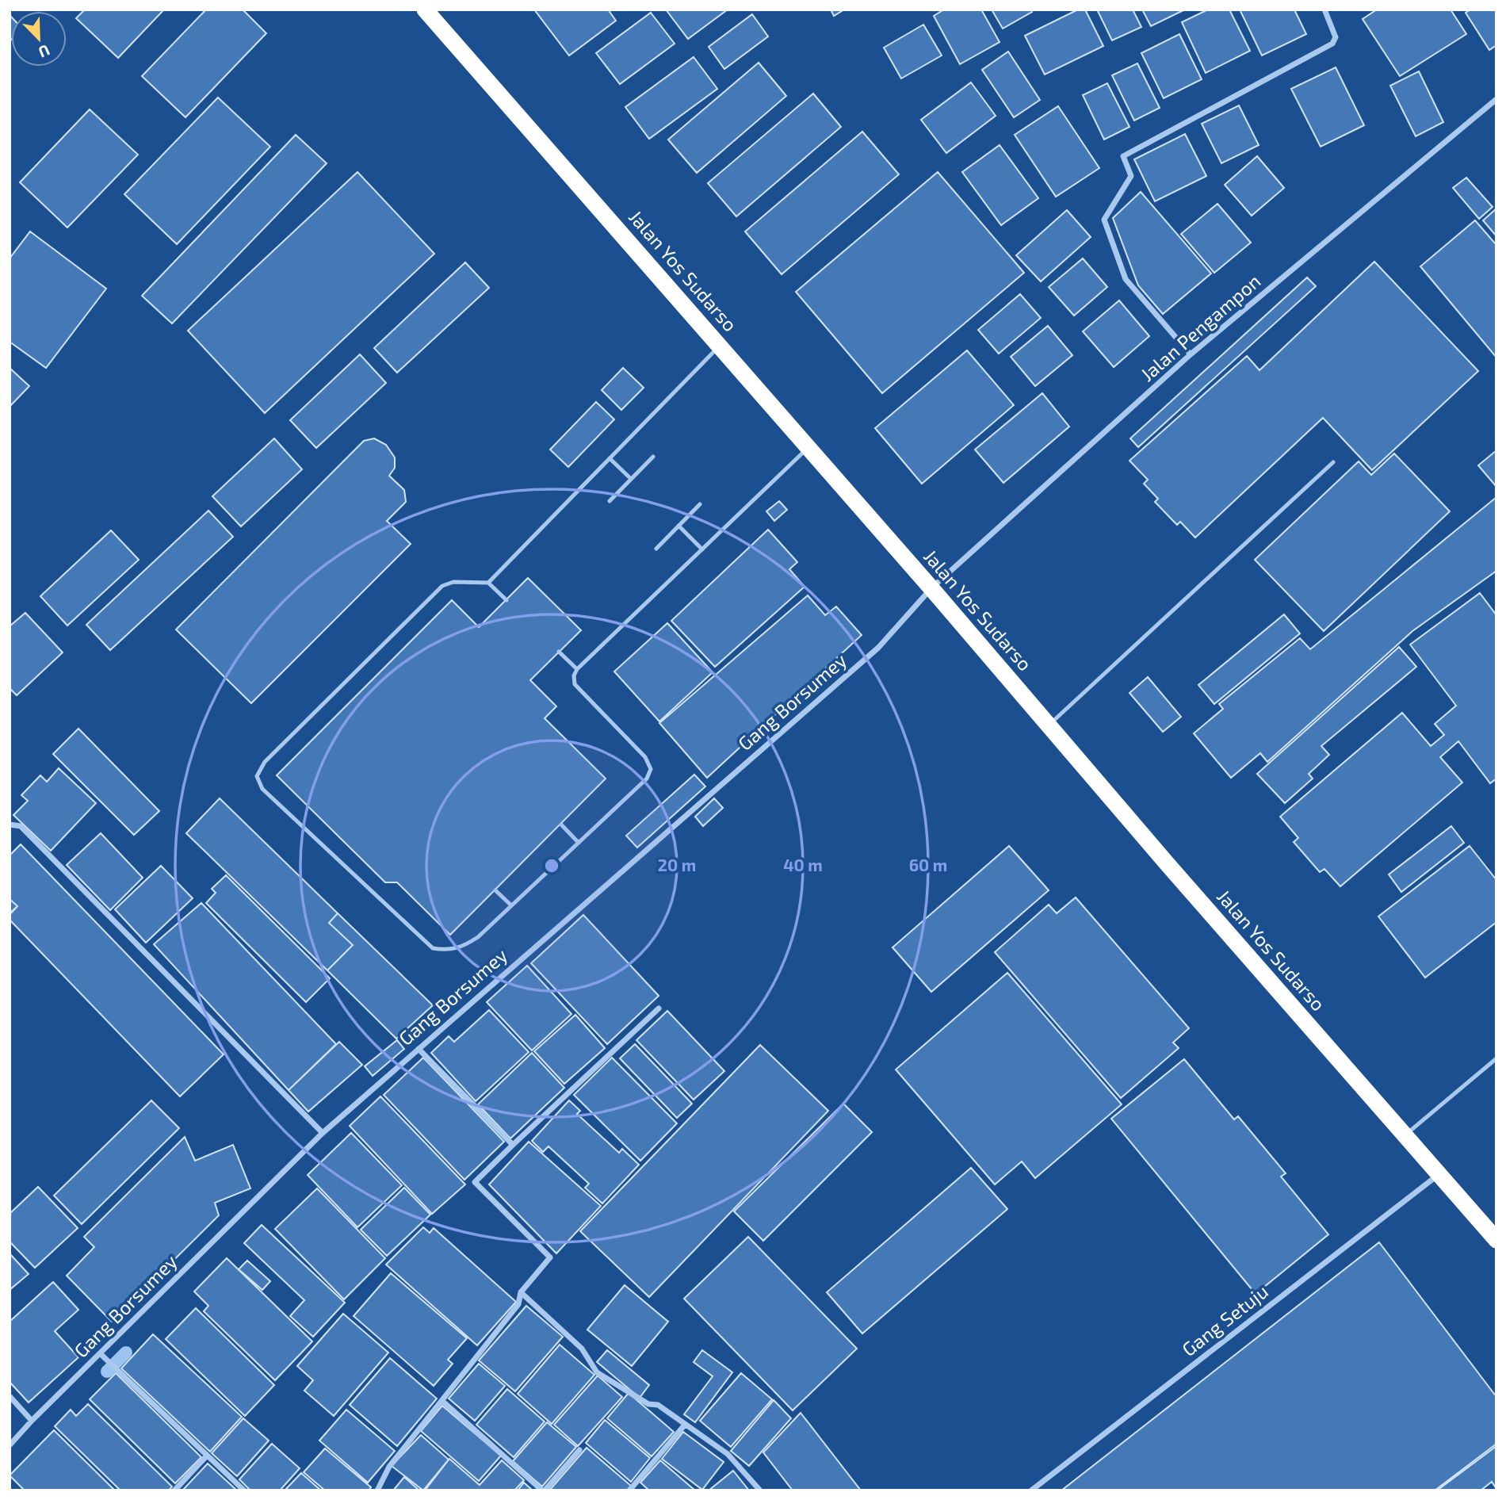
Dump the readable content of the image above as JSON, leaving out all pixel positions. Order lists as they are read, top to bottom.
{
  "streets": {
    "highway": ["Jalan Yos Sudarso"],
    "street": ["Jalan Pengampon", "Gang Borsumey", "Gang Setuju"]
  },
  "crossings": [
    ["Jalan Yos Sudarso", "Jalan Pengampon"],
    ["Jalan Yos Sudarso", "Gang Borsumey"],
    ["Jalan Yos Sudarso", "Gang Setuju"],
    ["Jalan Pengampon", "Gang Borsumey"]
  ],
  "north": "bottom right",
  "rings": ["20 m", "40 m", "60 m"]
}
